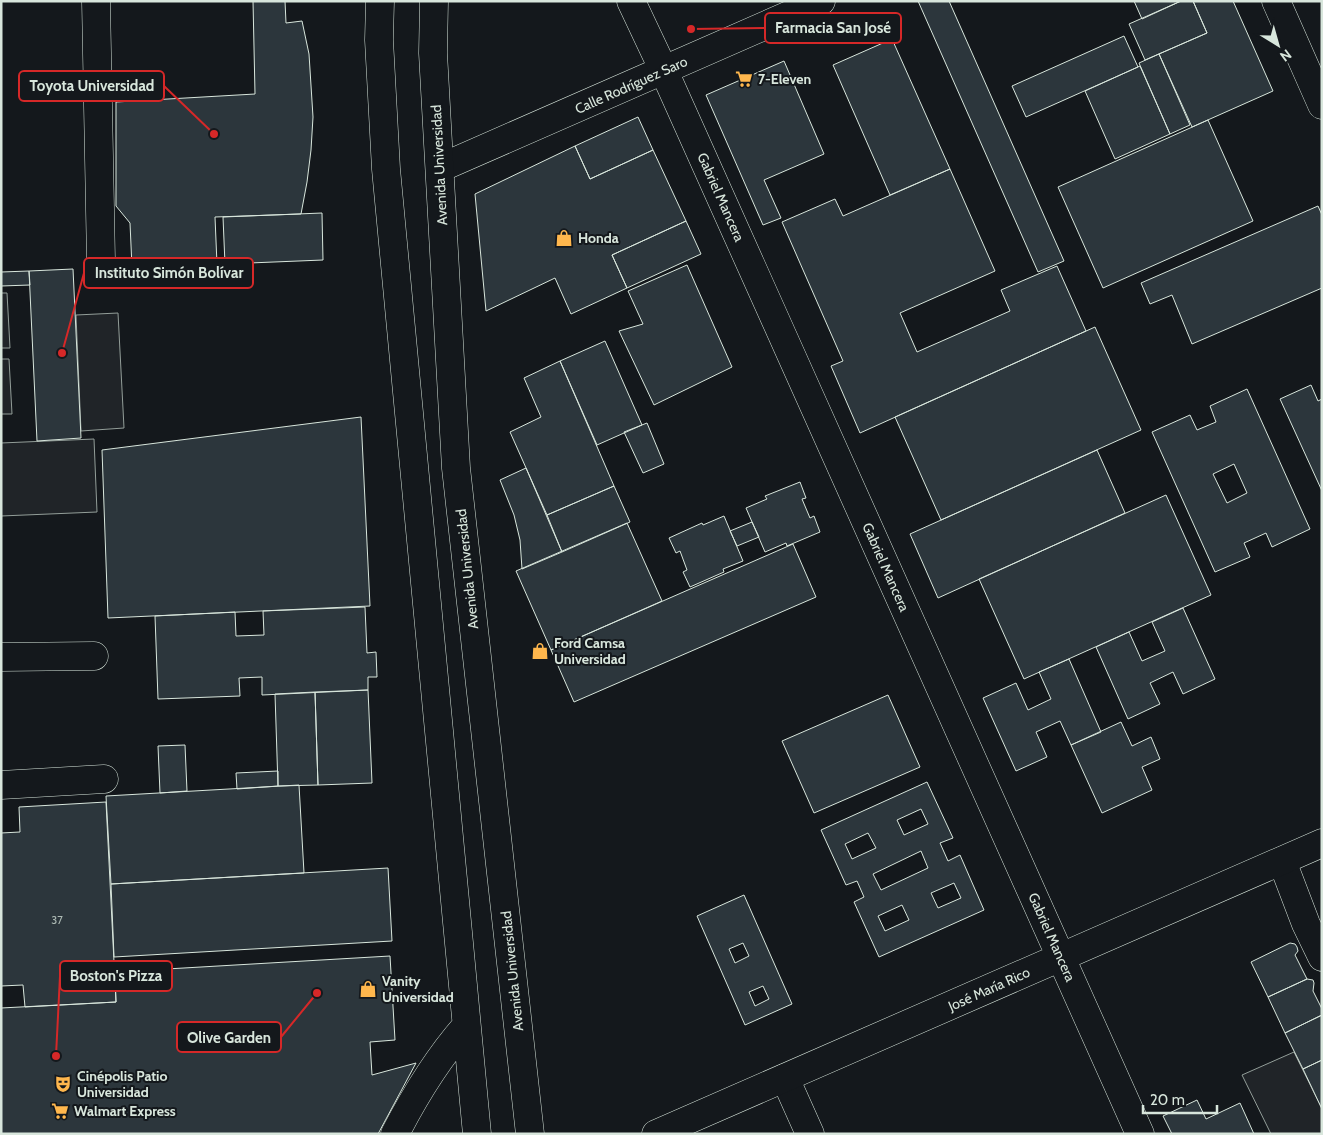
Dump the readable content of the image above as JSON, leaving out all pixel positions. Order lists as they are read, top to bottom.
{
  "streets": {
    "main road": [
      "Calle Rodríguez Saro",
      "Avenida Universidad",
      "Gabriel Mancera",
      "José María Rico"
    ]
  },
  "crossings": [
    ["Calle Rodríguez Saro", "Avenida Universidad"],
    ["Calle Rodríguez Saro", "Gabriel Mancera"],
    ["Gabriel Mancera", "José María Rico"]
  ],
  "places": {
    "other": [
      "Farmacia San José",
      "Toyota Universidad",
      "Instituto Simón Bolívar",
      "Olive Garden",
      "Boston's Pizza"
    ],
    "supermarket": ["7-Eleven", "Walmart Express"],
    "shop": ["Honda", "Ford Camsa Universidad", "Vanity Universidad"],
    "theatre": ["Cinépolis Patio Universidad"]
  },
  "house_numbers": ["37"],
  "scale_bar": "20 m",
  "north": "bottom right"
}
